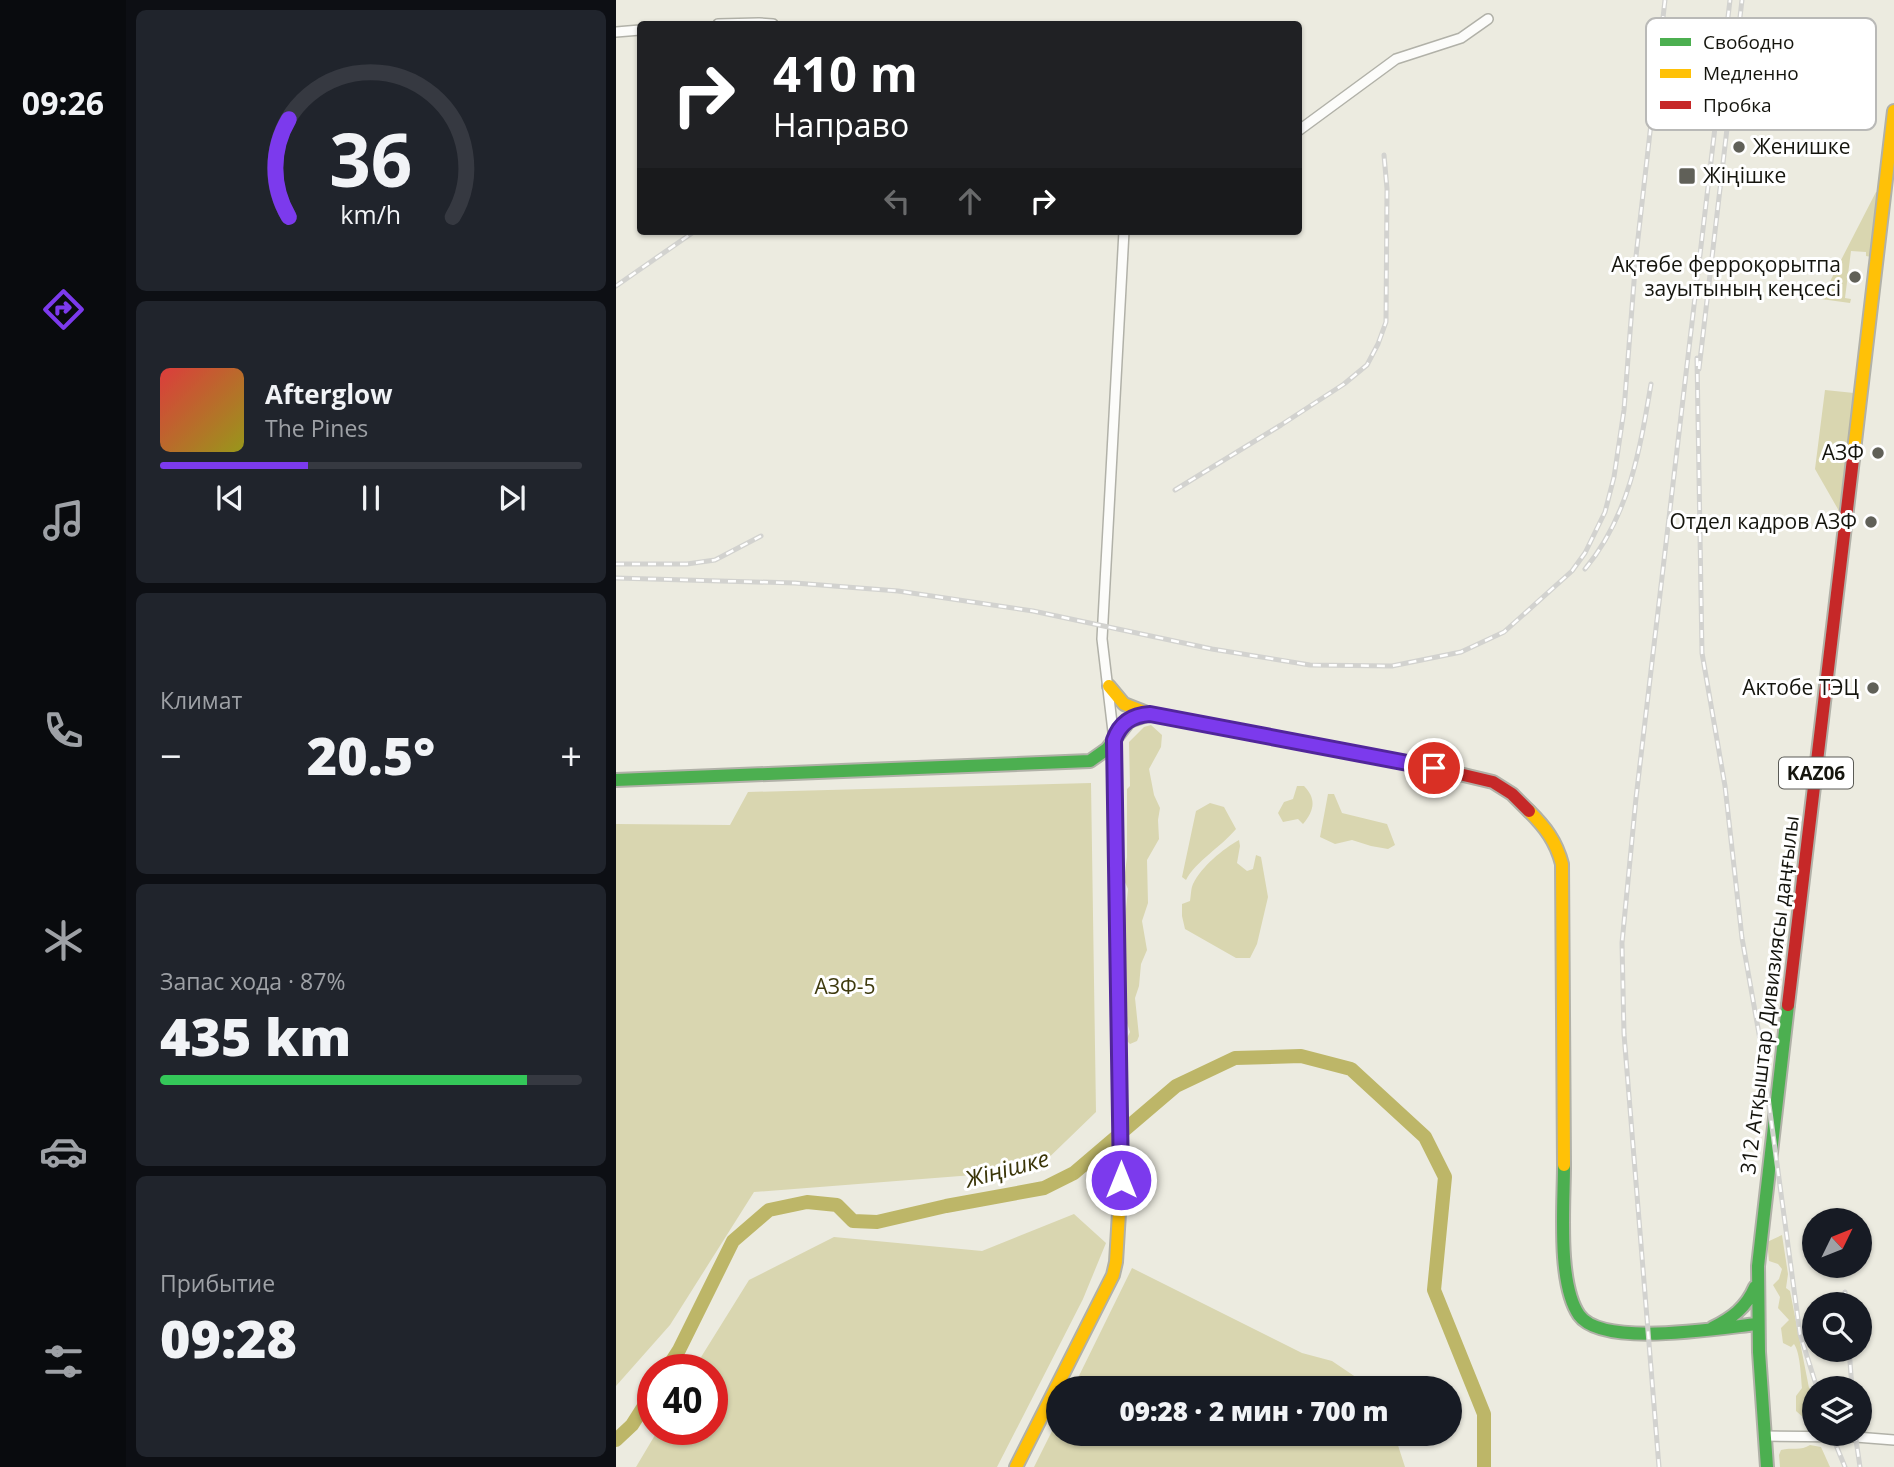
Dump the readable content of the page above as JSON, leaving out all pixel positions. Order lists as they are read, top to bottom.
{
  "streets": {
    "main road": ["KАZ06", "312 Атқыштар Дивизиясы даңғылы"]
  },
  "water": ["Жіңішке"],
  "parks": ["АЗФ-5"],
  "places": {
    "other": [
      "Женишке",
      "Ақтөбе ферроқорытпа зауытының кеңсесі",
      "АЗФ",
      "Отдел кадров АЗФ",
      "Актобе ТЭЦ"
    ],
    "transit": ["Жіңішке"]
  },
  "legend": ["Свободно", "Медленно", "Пробка"],
  "north": "top right",
  "page": {
    "tabs": "09:26",
    "turn": ["410 m", "Направо"],
    "song": ["Afterglow", "The Pines"],
    "tile": [
      "Климат",
      ["Запас хода · 87%", "435 km"],
      ["Прибытие", "09:28"]
    ],
    "heat": ["−", "20.5°", "+"],
    "limit": "40",
    "trip": "09:28 · 2 мин · 700 m",
    "gauge": ["36", "km/h"]
  }
}
